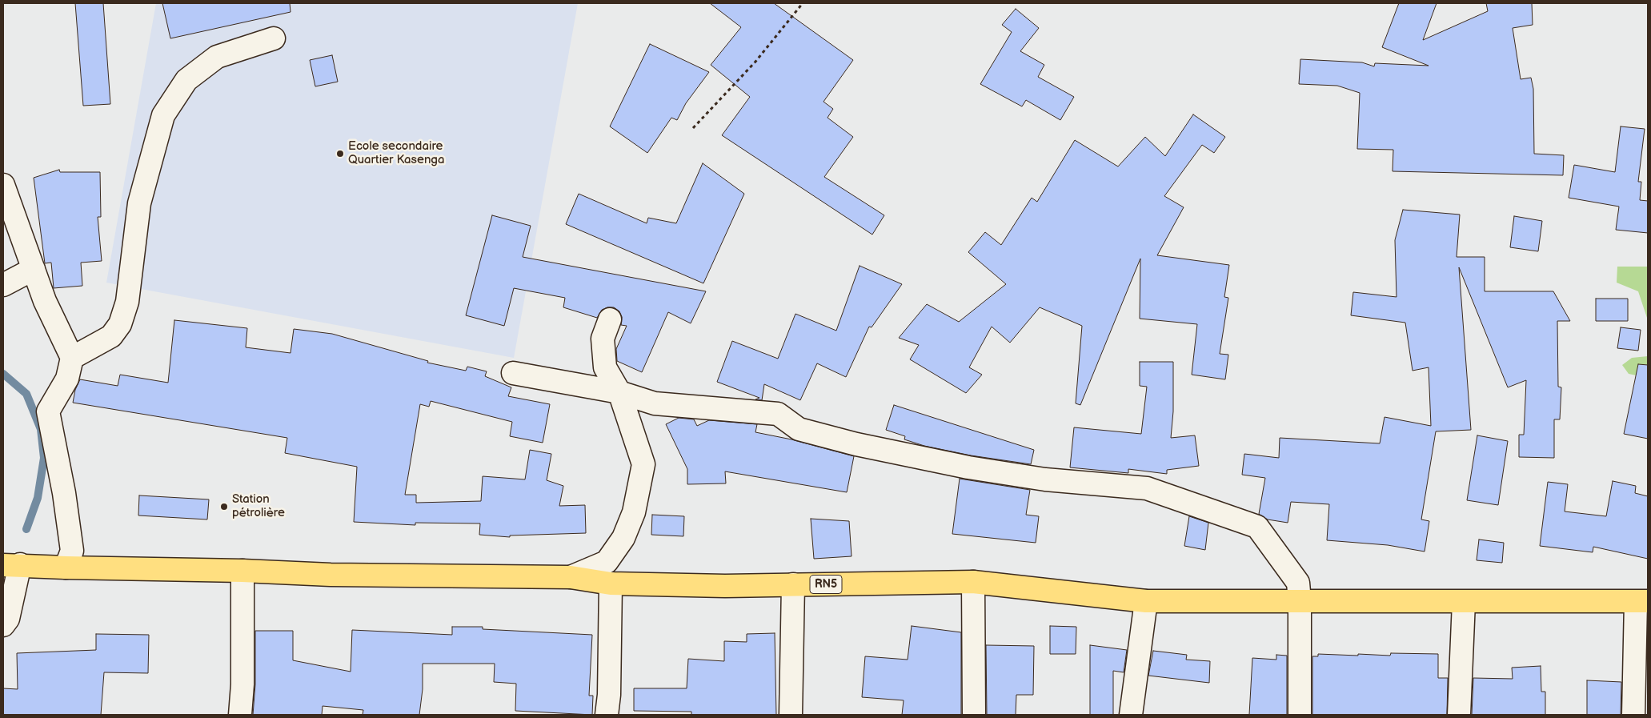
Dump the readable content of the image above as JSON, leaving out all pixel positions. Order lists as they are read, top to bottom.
{
  "streets": {
    "highway": ["RN5"]
  },
  "places": ["Ecole secondaire Quartier Kasenga", "Station pétrolière"]
}
